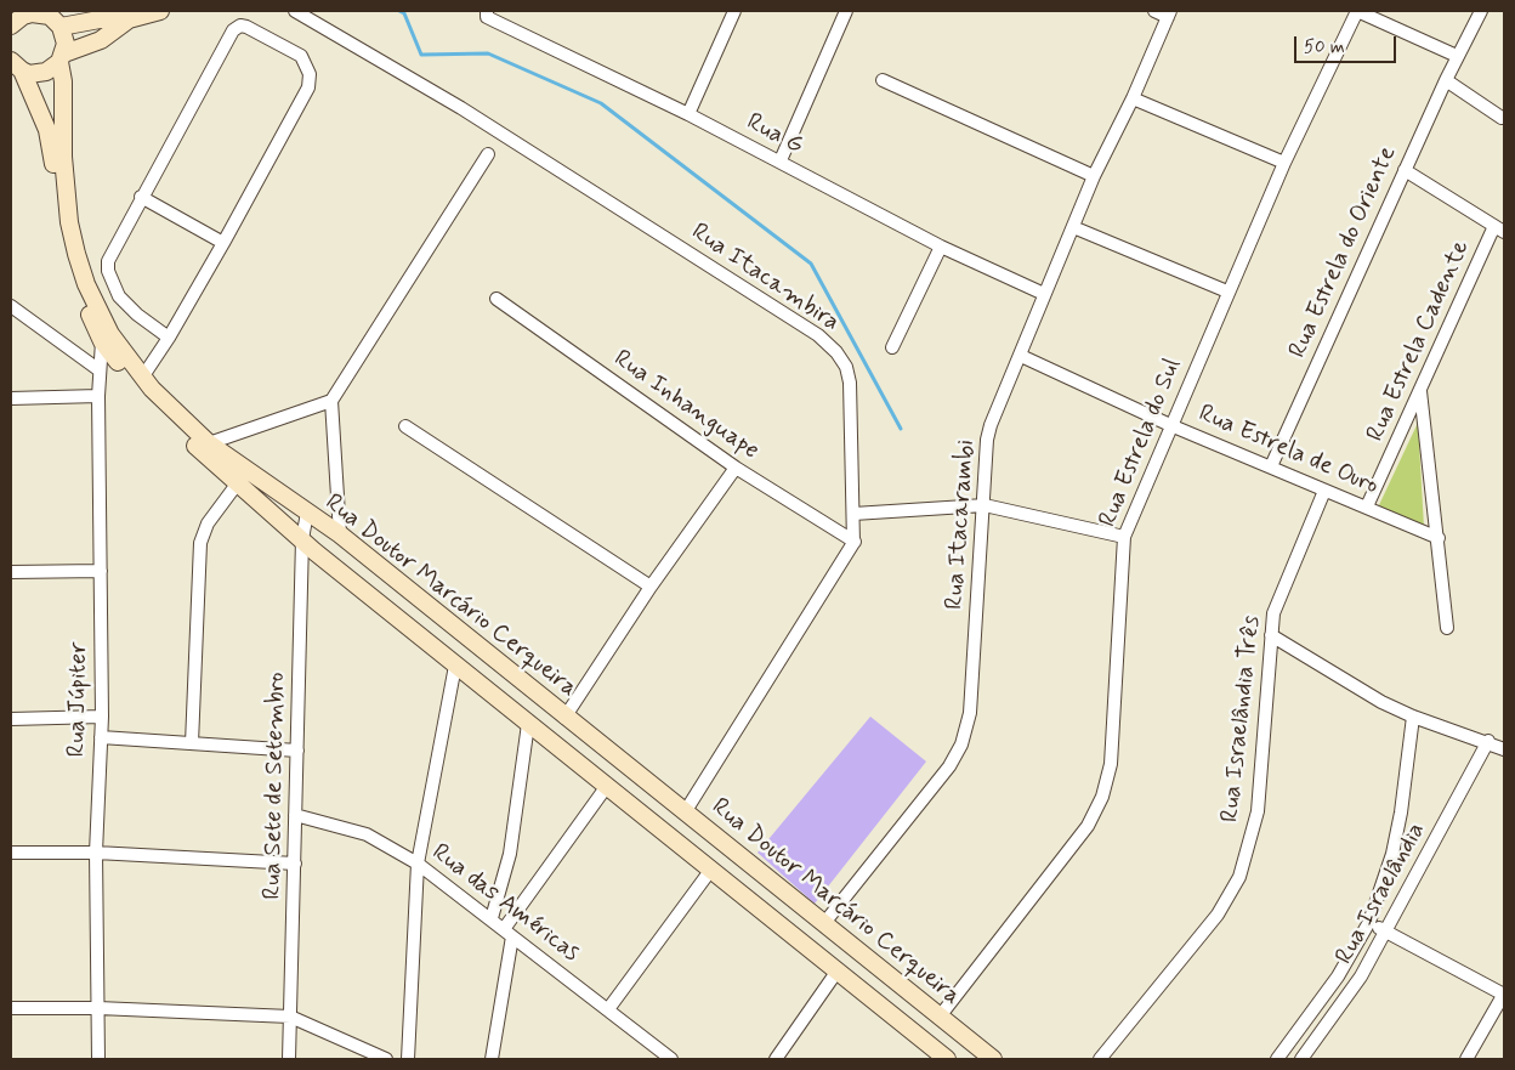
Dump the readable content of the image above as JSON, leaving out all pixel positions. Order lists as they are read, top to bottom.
{
  "streets": {
    "street": [
      "Rua G",
      "Rua Estrela do Oriente",
      "Rua Itacambira",
      "Rua Estrela Cadente",
      "Rua Inhanguape",
      "Rua Estrela do Sul",
      "Rua Estrela de Ouro",
      "Rua Itacarambi",
      "Rua Doutor Marcário Cerqueira",
      "Rua Júpiter",
      "Rua Israelândia Três",
      "Rua Sete de Setembro",
      "Rua Israelândia",
      "Rua das Américas"
    ]
  },
  "crossings": [
    ["Rua G", "Rua Itacarambi"],
    ["Rua Estrela do Oriente", "Rua Estrela de Ouro"],
    ["Rua Itacambira", "Rua Inhanguape"],
    ["Rua Estrela Cadente", "Rua Estrela de Ouro"],
    ["Rua Estrela do Sul", "Rua Estrela de Ouro"],
    ["Rua Estrela do Sul", "Rua Doutor Marcário Cerqueira"],
    ["Rua Estrela de Ouro", "Rua Itacarambi"],
    ["Rua Estrela de Ouro", "Rua Israelândia Três"],
    ["Rua Itacarambi", "Rua Doutor Marcário Cerqueira"],
    ["Rua Doutor Marcário Cerqueira", "Rua Júpiter"],
    ["Rua Doutor Marcário Cerqueira", "Rua Sete de Setembro"],
    ["Rua Sete de Setembro", "Rua das Américas"]
  ],
  "scale_bar": "50 m"
}
